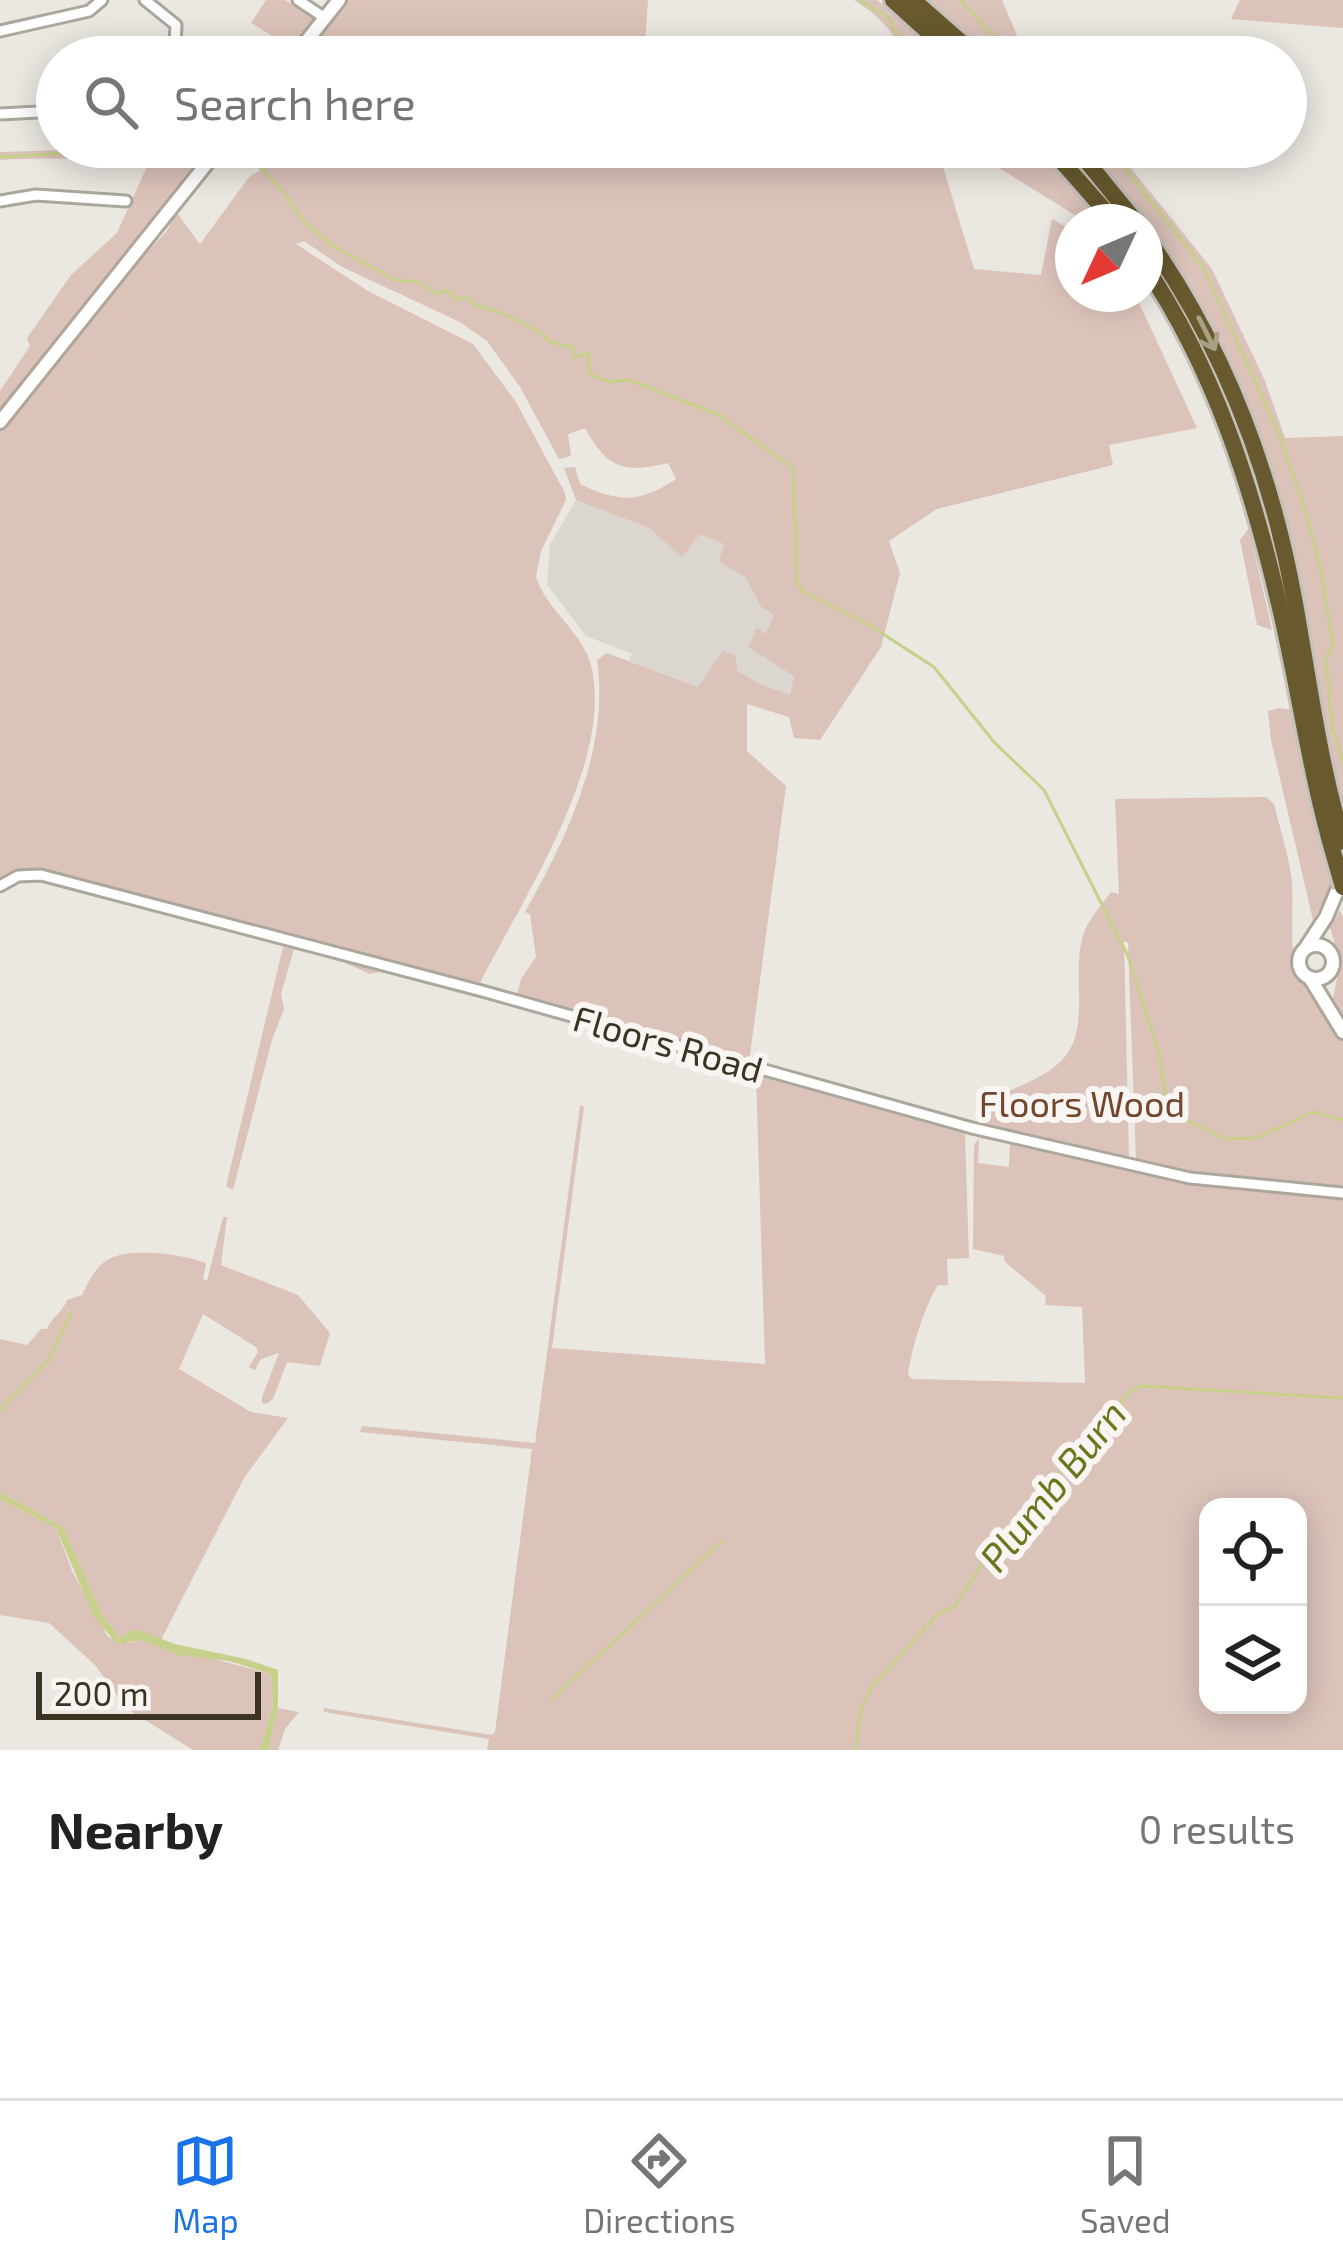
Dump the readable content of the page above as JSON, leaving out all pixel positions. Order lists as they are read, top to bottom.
{
  "streets": {
    "street": ["Floors Road"]
  },
  "water": ["Plumb Burn"],
  "parks": ["Floors Wood"],
  "scale_bar": "200 m",
  "north": "bottom left",
  "page": {
    "search": "Search here",
    "scale": "200 m",
    "heading": ["Nearby", "0 results"],
    "nav": ["Map", "Directions", "Saved"]
  }
}
